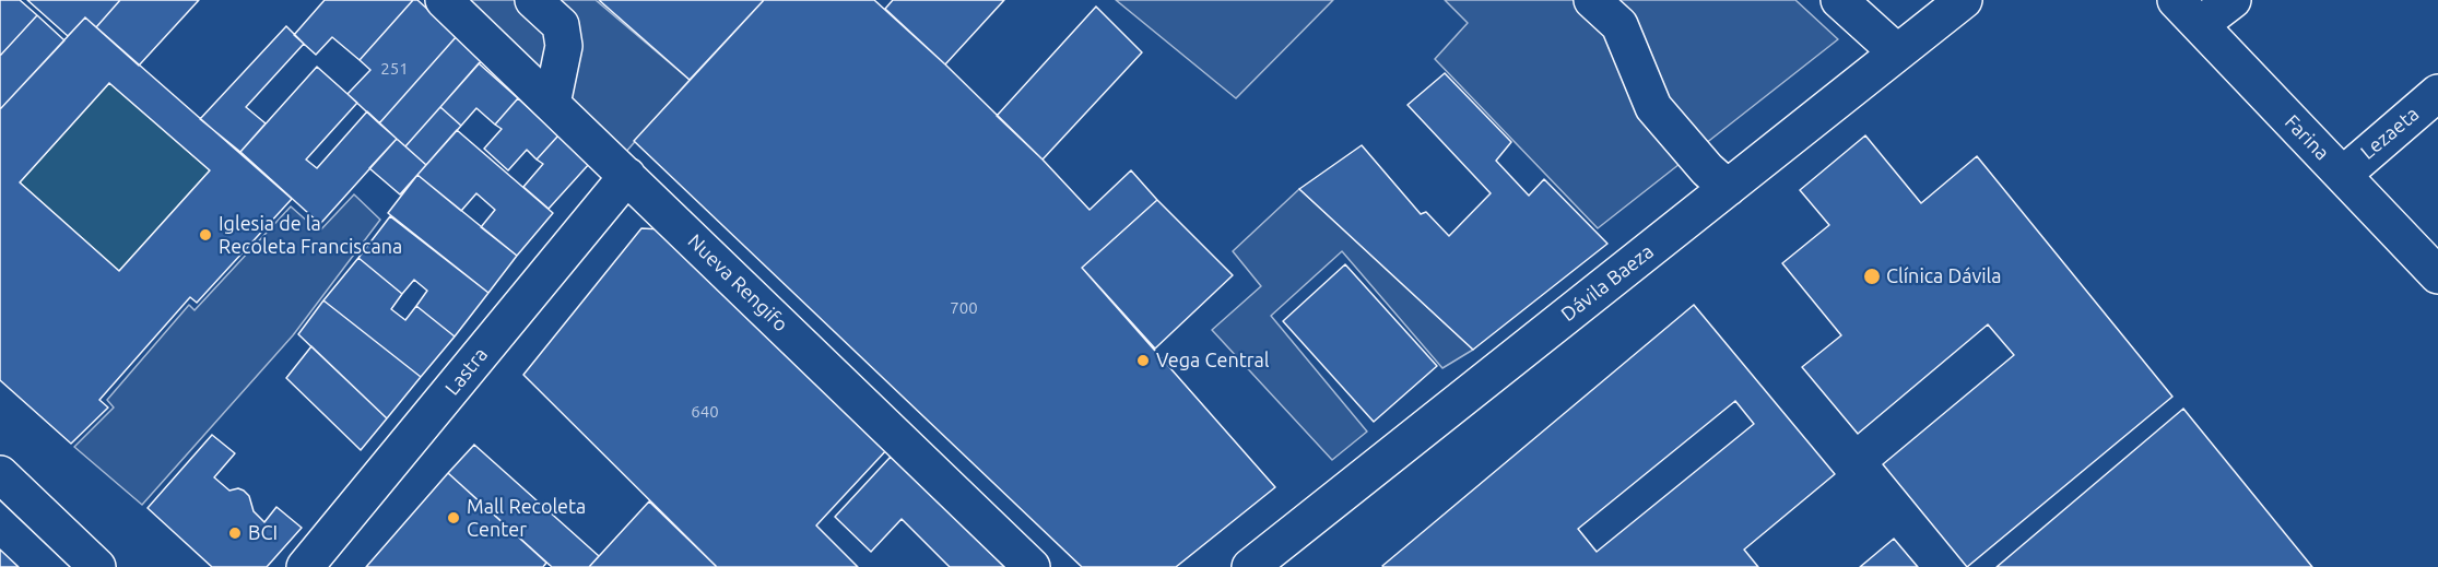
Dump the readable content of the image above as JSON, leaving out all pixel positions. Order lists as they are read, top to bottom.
{
  "streets": {
    "street": [
      "Lezaeta",
      "Farina",
      "Nueva Rengifo",
      "Dávila Baeza",
      "Lastra"
    ]
  },
  "crossings": [
    ["Lezaeta", "Farina"],
    ["Nueva Rengifo", "Lastra"]
  ],
  "places": [
    "Iglesia de la Recoleta Franciscana",
    "Clínica Dávila",
    "Vega Central",
    "Mall Recoleta Center",
    "BCI"
  ],
  "house_numbers": ["251", "700", "640"]
}
